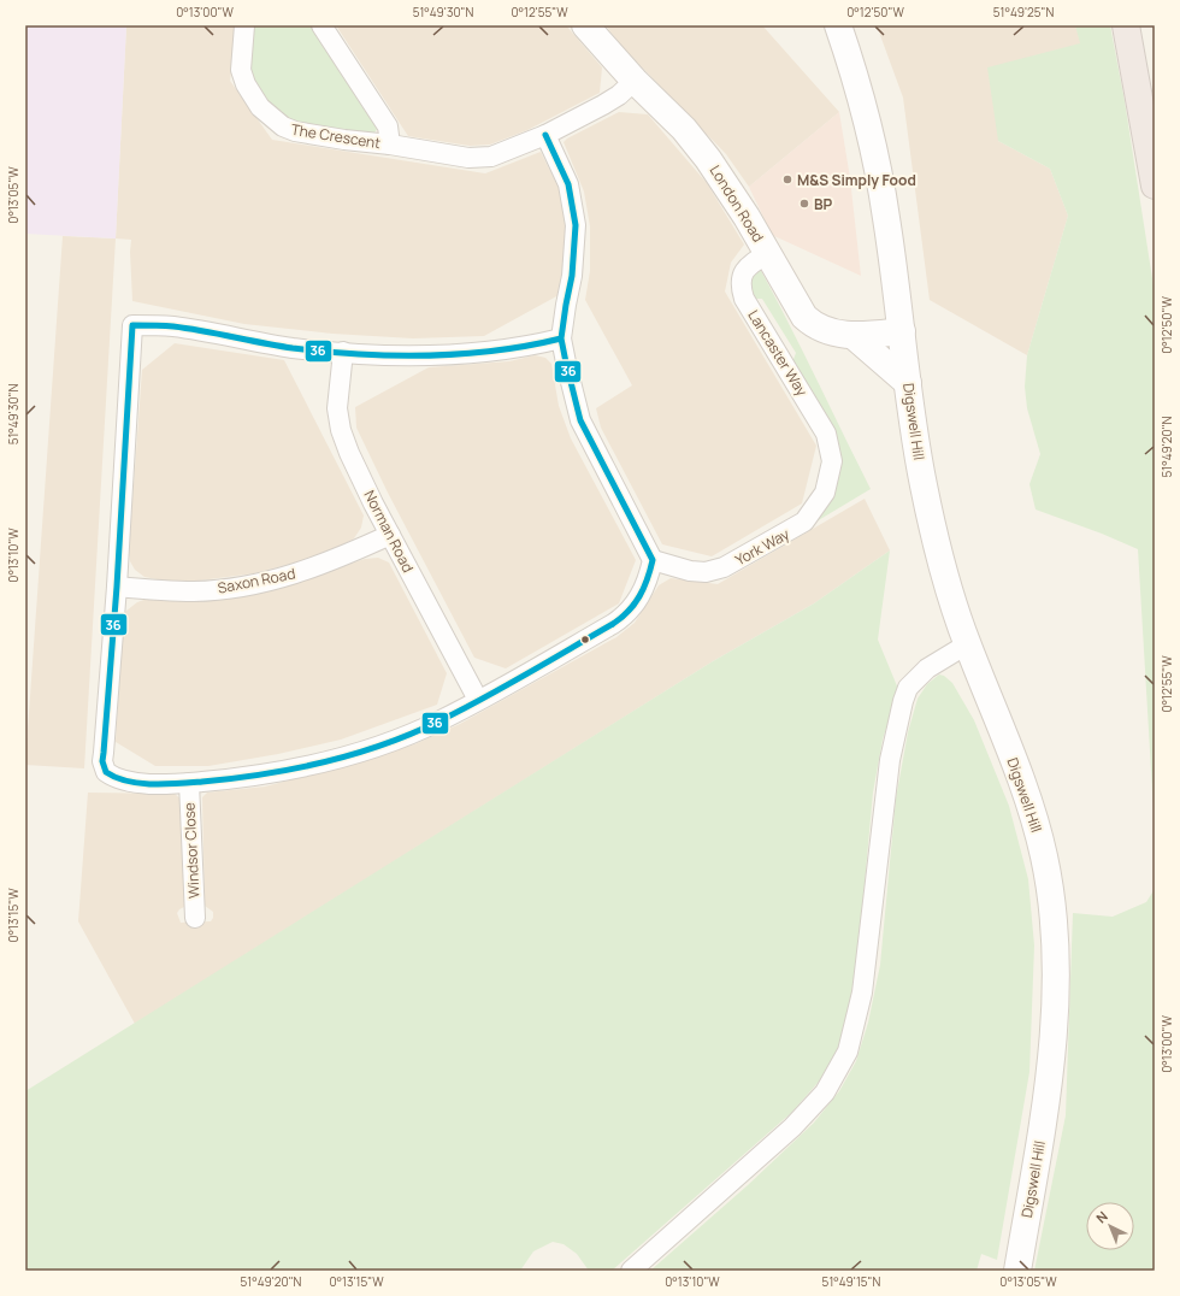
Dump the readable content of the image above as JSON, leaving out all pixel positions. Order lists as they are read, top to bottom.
{
  "streets": {
    "main road": ["London Road", "Digswell Hill"],
    "street": [
      "The Crescent",
      "Lancaster Way",
      "Norman Road",
      "York Way",
      "Saxon Road",
      "Windsor Close"
    ]
  },
  "crossings": [
    ["The Crescent", "London Road"],
    ["London Road", "Lancaster Way"],
    ["London Road", "Digswell Hill"],
    ["Lancaster Way", "York Way"],
    ["Norman Road", "Saxon Road"]
  ],
  "places": ["M&S Simply Food", "BP"],
  "lines": ["transit line 36"],
  "north": "top left",
  "coordinates": [
    "0°13'00\"W",
    "51°49'30\"N",
    "0°12'55\"W",
    "0°12'50\"W",
    "51°49'25\"N",
    "0°13'05\"W",
    "51°49'20\"N",
    "0°13'10\"W",
    "0°13'15\"W",
    "51°49'15\"N"
  ]
}
